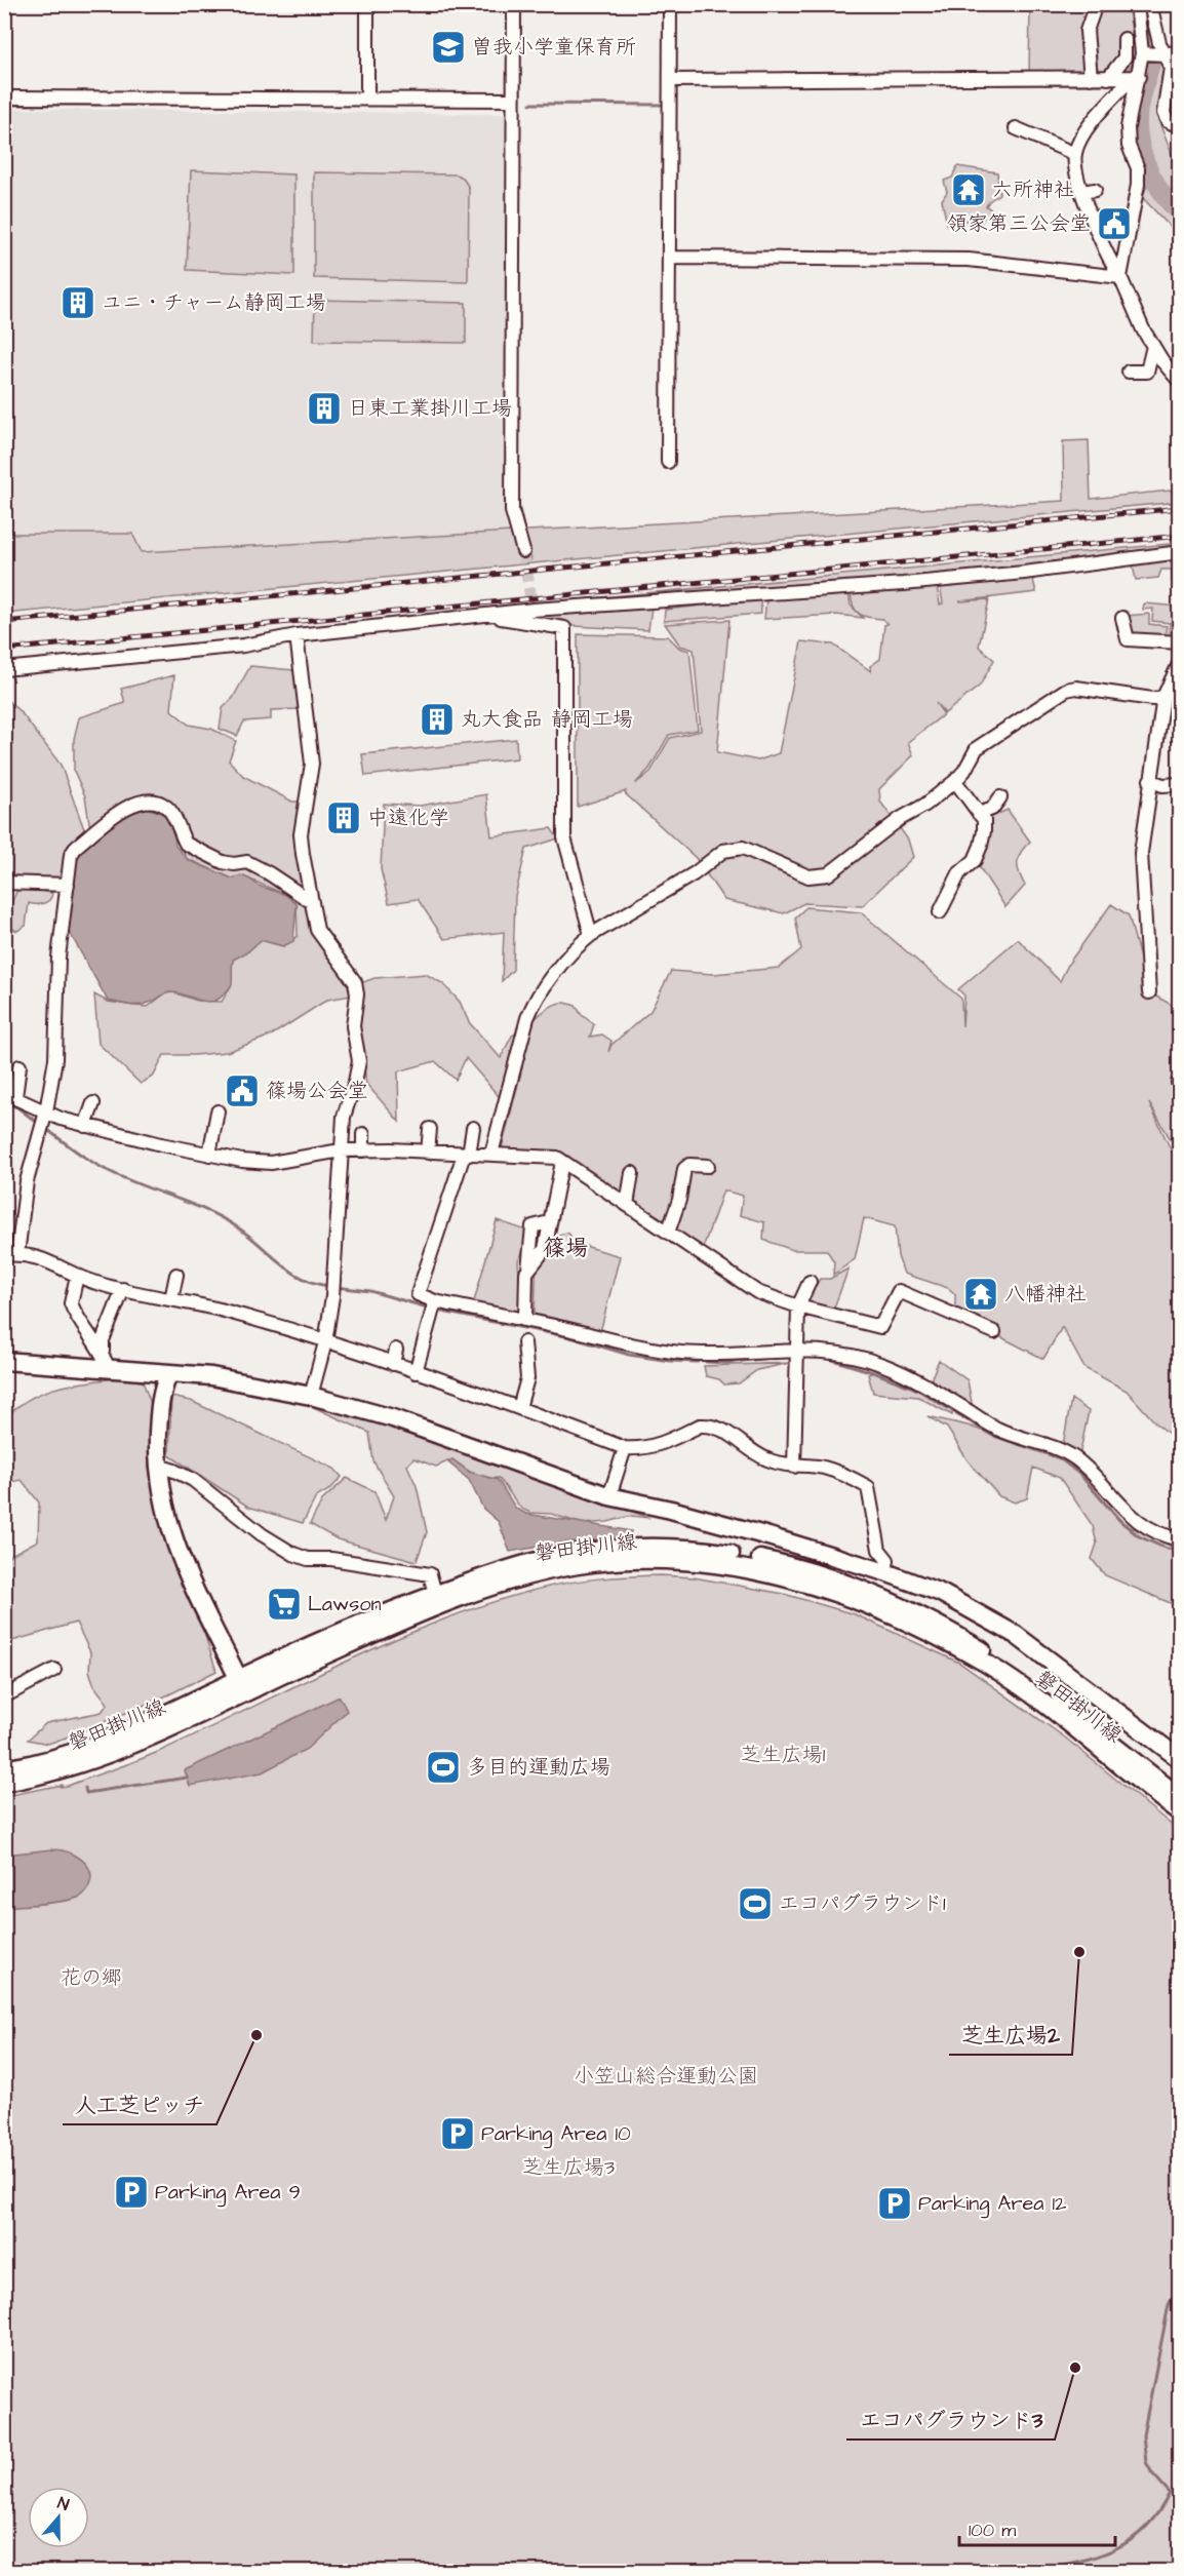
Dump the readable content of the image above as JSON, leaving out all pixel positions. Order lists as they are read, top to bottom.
{
  "streets": {
    "main road": ["磐田掛川線"]
  },
  "districts": ["篠場"],
  "parks": [
    "芝生広場1",
    "花の郷",
    "小笠山総合運動公園",
    "芝生広場3"
  ],
  "places": {
    "school or university": ["曽我小学童保育所"],
    "temple": ["六所神社", "八幡神社"],
    "public building": ["領家第三公会堂", "篠場公会堂"],
    "building": [
      "ユニ・チャーム静岡工場",
      "日東工業掛川工場",
      "丸大食品 静岡工場",
      "中遠化学"
    ],
    "supermarket": ["Lawson"],
    "sports": ["多目的運動広場", "エコパグラウンド1"],
    "other": ["芝生広場2", "人工芝ピッチ", "エコパグラウンド3"],
    "parking": ["Parking Area 10", "Parking Area 9", "Parking Area 12"]
  },
  "scale_bar": "100 m",
  "north": "top"
}
